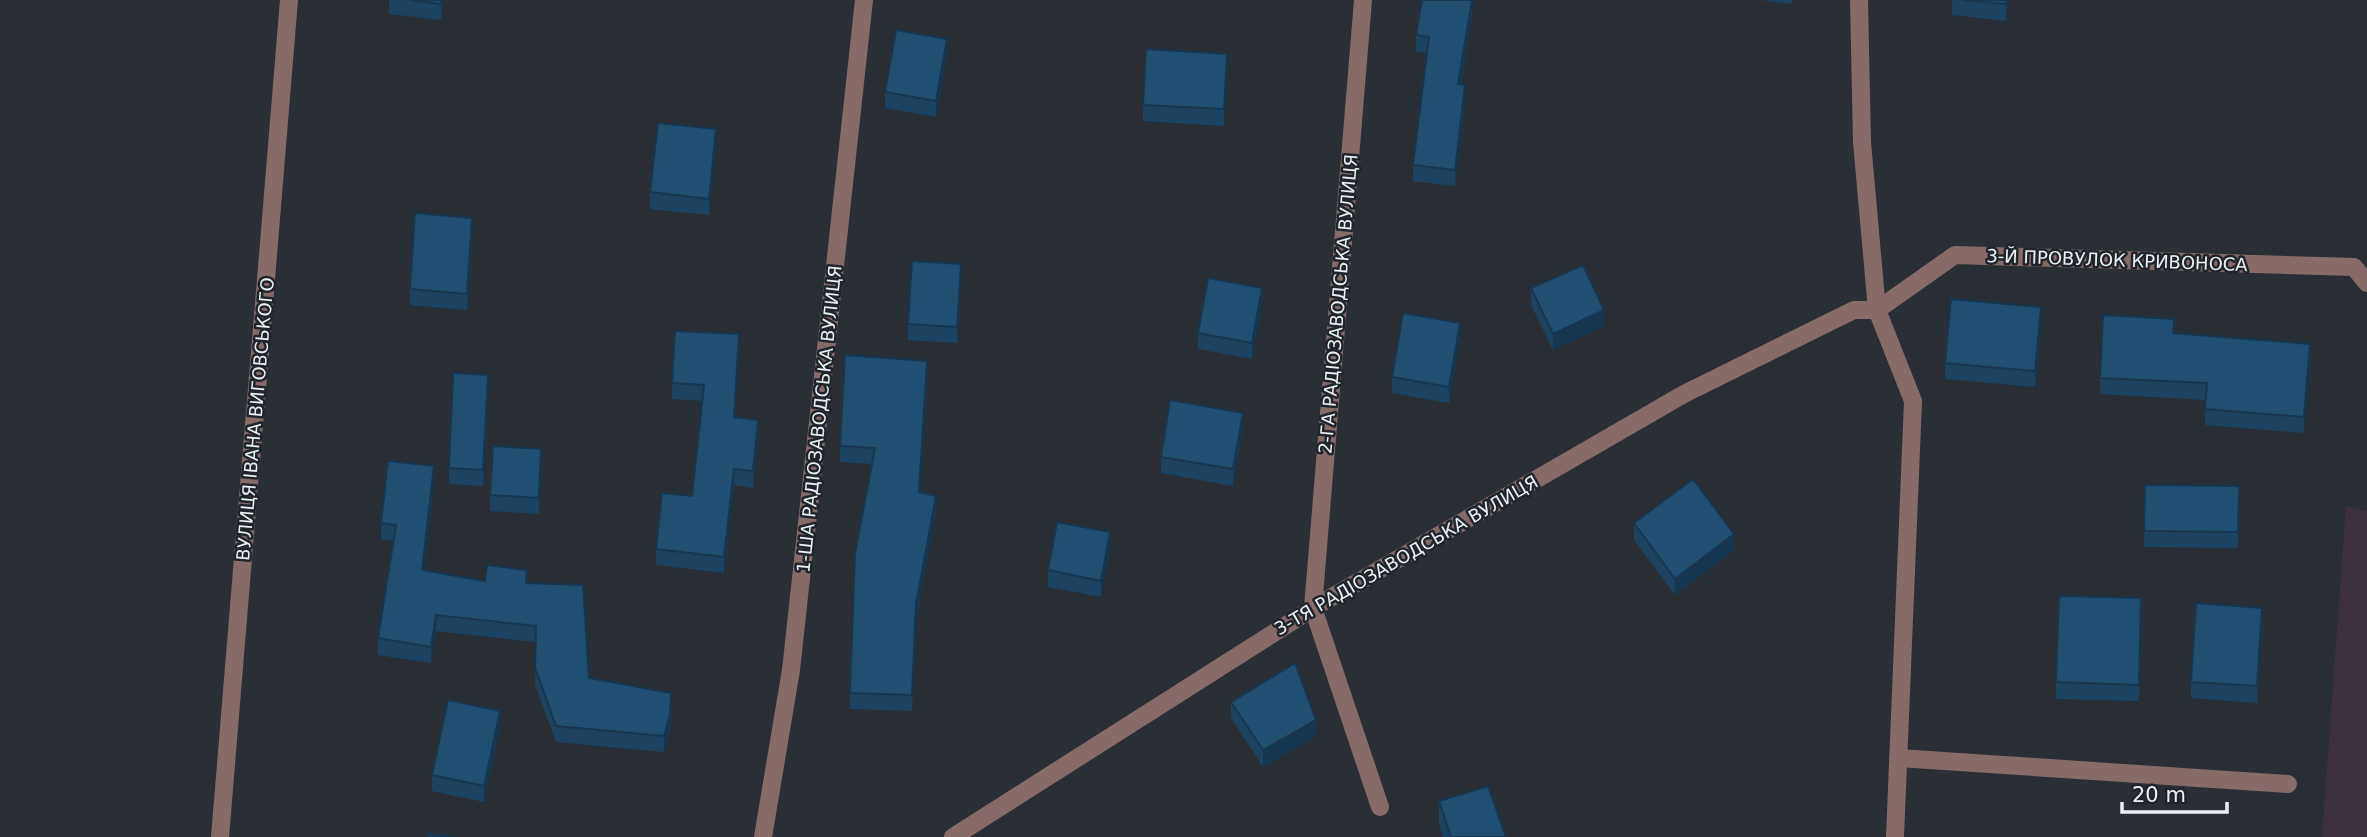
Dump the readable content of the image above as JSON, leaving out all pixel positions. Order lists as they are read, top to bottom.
{
  "streets": {
    "street": [
      "3-Й ПРОВУЛОК КРИВОНОСА",
      "2-ГА РАДІОЗАВОДСЬКА ВУЛИЦЯ",
      "ВУЛИЦЯ ІВАНА ВИГОВСЬКОГО",
      "1-ША РАДІОЗАВОДСЬКА ВУЛИЦЯ",
      "3-ТЯ РАДІОЗАВОДСЬКА ВУЛИЦЯ"
    ]
  },
  "crossings": [
    ["3-Й ПРОВУЛОК КРИВОНОСА", "3-ТЯ РАДІОЗАВОДСЬКА ВУЛИЦЯ"],
    ["2-ГА РАДІОЗАВОДСЬКА ВУЛИЦЯ", "3-ТЯ РАДІОЗАВОДСЬКА ВУЛИЦЯ"]
  ],
  "scale_bar": "20 m"
}
